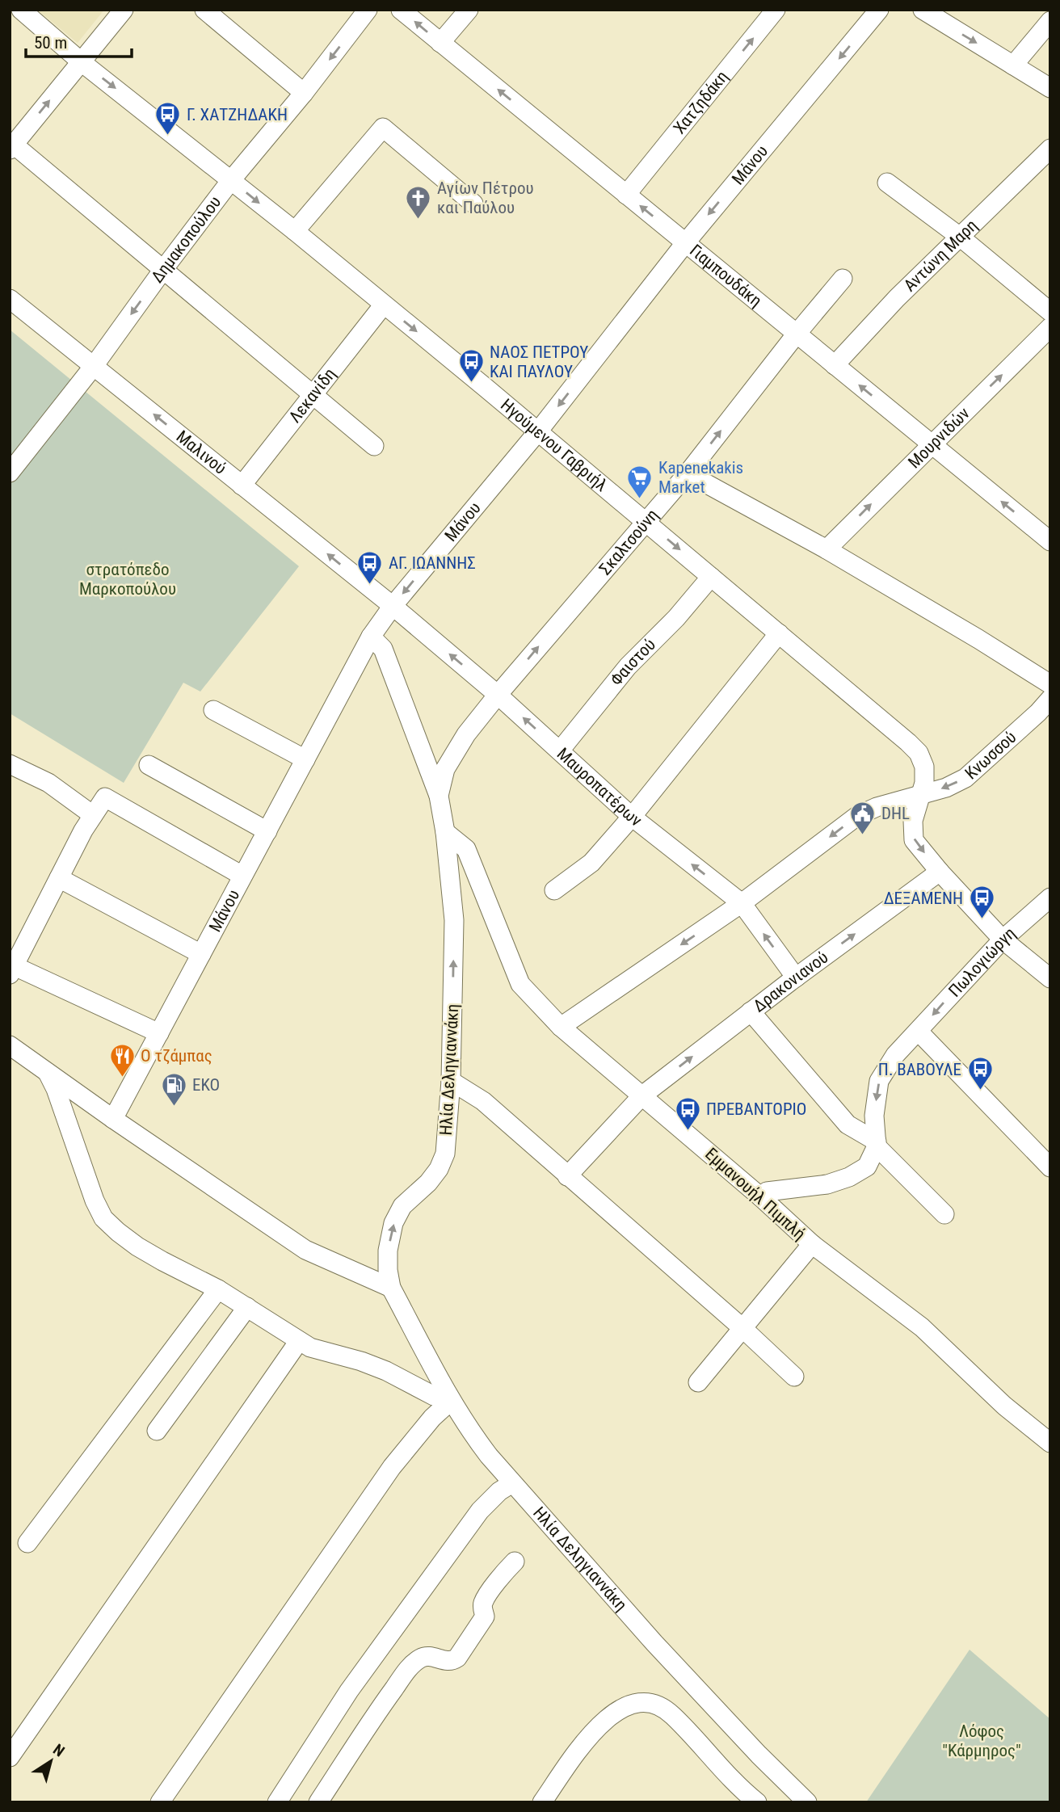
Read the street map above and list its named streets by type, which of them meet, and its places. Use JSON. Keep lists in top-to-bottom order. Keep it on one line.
{"streets":{"street":["Χατζηδάκη","Μάνου","Δημακοπούλου","Αντώνη Μαρη","Γιαμπουδάκη","Λεκανίδη","Μουρνιδών","Ηγούμενου Γαβριήλ","Μαλινού","Σκαλτσούνη","Φαιστού","Κνωσσού","Μαυροπατέρων","Πωλογιώργη","Δρακονιανού","Ηλία ∆εληγιαννάκη","Εµµανουήλ Πιµπλή","Ηλία Δεληγιαννάκη"]},"crossings":[["Χατζηδάκη","Γιαμπουδάκη"],["Μάνου","Γιαμπουδάκη"],["Μάνου","Ηγούμενου Γαβριήλ"],["Μάνου","Μαλινού"],["Μάνου","Μαυροπατέρων"],["Δημακοπούλου","Ηγούμενου Γαβριήλ"],["Δημακοπούλου","Μαλινού"],["Αντώνη Μαρη","Γιαμπουδάκη"],["Γιαμπουδάκη","Μουρνιδών"],["Γιαμπουδάκη","Σκαλτσούνη"],["Λεκανίδη","Ηγούμενου Γαβριήλ"],["Λεκανίδη","Μαλινού"],["Ηγούμενου Γαβριήλ","Σκαλτσούνη"],["Ηγούμενου Γαβριήλ","Φαιστού"],["Ηγούμενου Γαβριήλ","Κνωσσού"],["Ηγούμενου Γαβριήλ","Πωλογιώργη"],["Ηγούμενου Γαβριήλ","Δρακονιανού"],["Μαλινού","Μαυροπατέρων"],["Σκαλτσούνη","Μαυροπατέρων"],["Σκαλτσούνη","Ηλία ∆εληγιαννάκη"],["Φαιστού","Μαυροπατέρων"],["Κνωσσού","Μαυροπατέρων"],["Κνωσσού","Εµµανουήλ Πιµπλή"],["Μαυροπατέρων","Δρακονιανού"],["Δρακονιανού","Εµµανουήλ Πιµπλή"],["Ηλία ∆εληγιαννάκη","Εµµανουήλ Πιµπλή"],["Ηλία ∆εληγιαννάκη","Ηλία Δεληγιαννάκη"]],"one_way":["Χατζηδάκη","Μάνου","Δημακοπούλου","Μουρνιδών","Σκαλτσούνη","Πωλογιώργη","Δρακονιανού","Ηλία ∆εληγιαννάκη"],"parks":["στρατόπεδο Μαρκοπούλου","Λόφος \"Κάρμηρος\""],"places":{"bus stop":["Γ. ΧΑΤΖΗΔΑΚΗ","ΝΑΟΣ ΠΕΤΡΟΥ ΚΑΙ ΠΑΥΛΟΥ","ΑΓ. ΙΩΑΝΝΗΣ","ΔΕΞΑΜΕΝΗ","Π. ΒΑΒΟΥΛΕ","ΠΡΕΒΑΝΤΟΡΙΟ"],"church":["Αγίων Πέτρου και Παύλου"],"supermarket":["Kapenekakis Market"],"public building":["DHL"],"restaurant":["Ο τζάμπας"],"fuel station":["EKO"]},"scale_bar":"50 m","north":"top right"}
